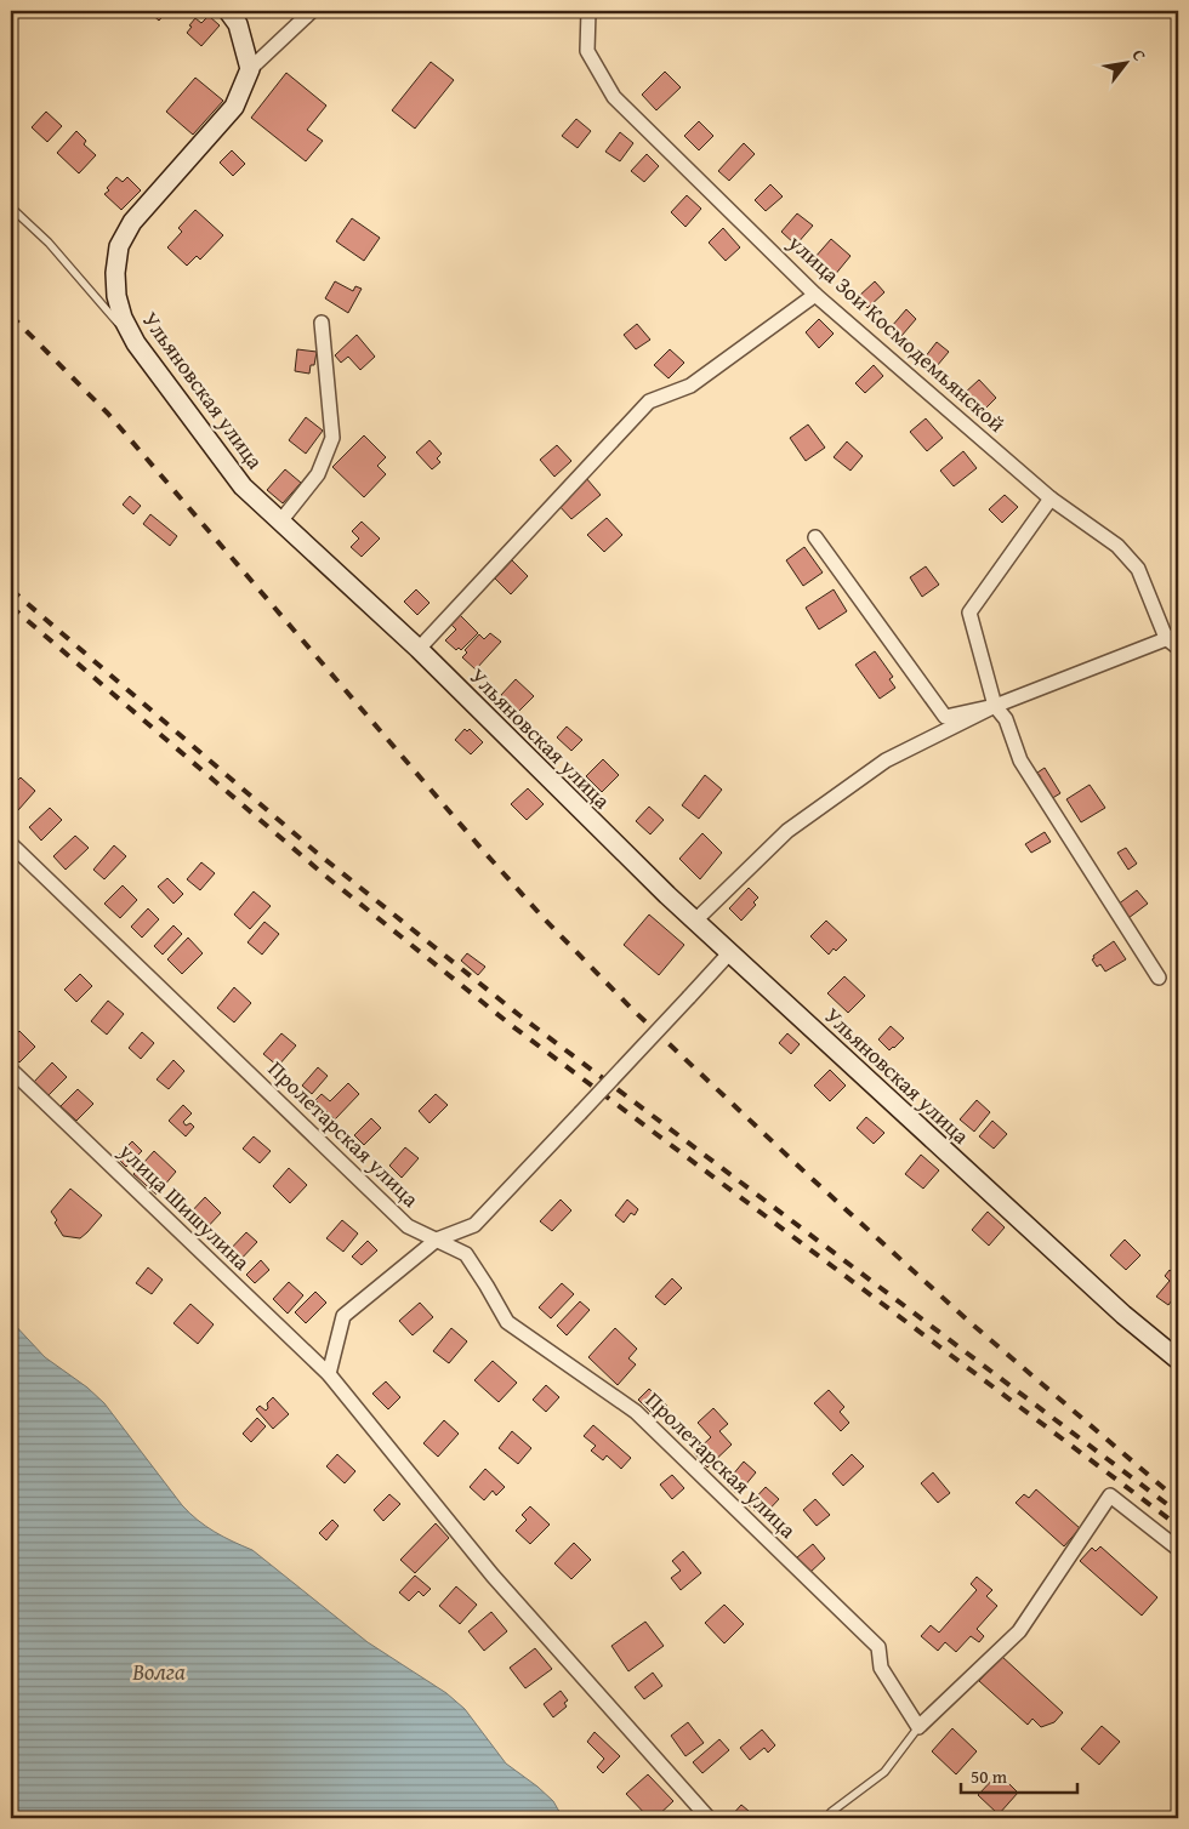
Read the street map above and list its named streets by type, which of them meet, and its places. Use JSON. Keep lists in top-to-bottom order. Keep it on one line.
{"streets":{"main road":["Ульяновская улица"],"street":["улица Зои Космодемьянской","Пролетарская улица","улица Шишулина"]},"water":["Волга"],"scale_bar":"50 m","north":"top right"}
